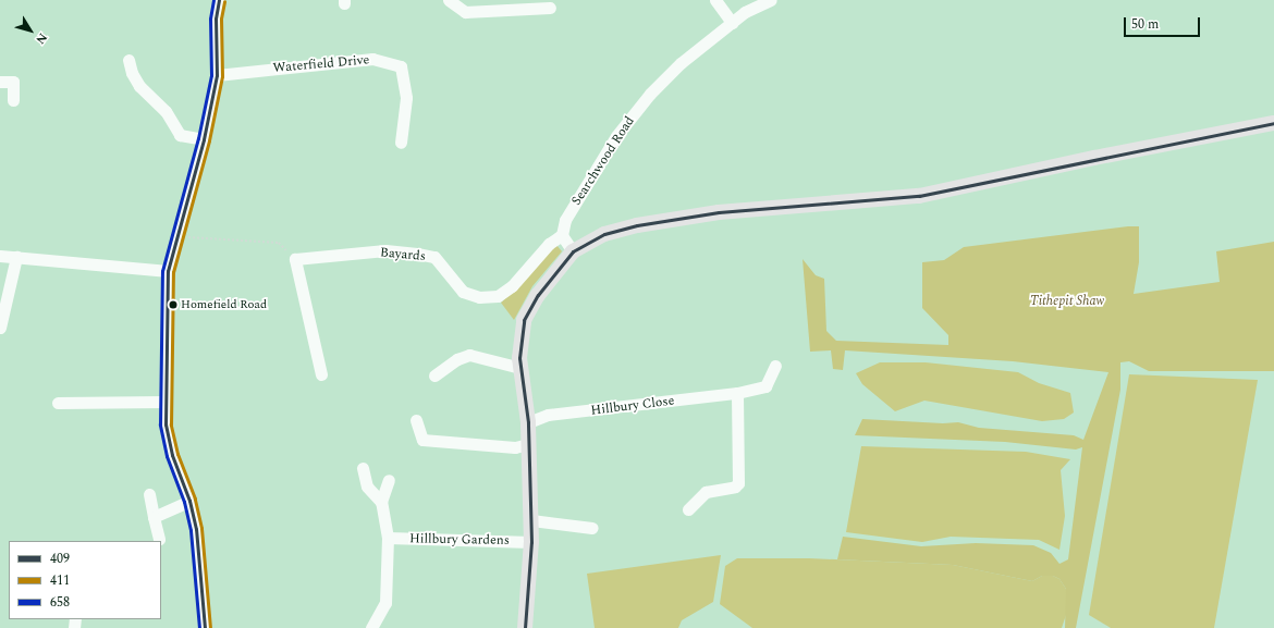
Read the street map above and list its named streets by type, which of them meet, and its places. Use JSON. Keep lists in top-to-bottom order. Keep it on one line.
{"streets":{"street":["Waterfield Drive","Searchwood Road","Bayards","Hillbury Close","Hillbury Gardens"]},"crossings":[["Searchwood Road","Bayards"]],"parks":["Tithepit Shaw"],"places":["Homefield Road"],"lines":["transit line 409","transit line 658","transit line 411"],"legend":["409","411","658"],"scale_bar":"50 m","north":"bottom right"}
